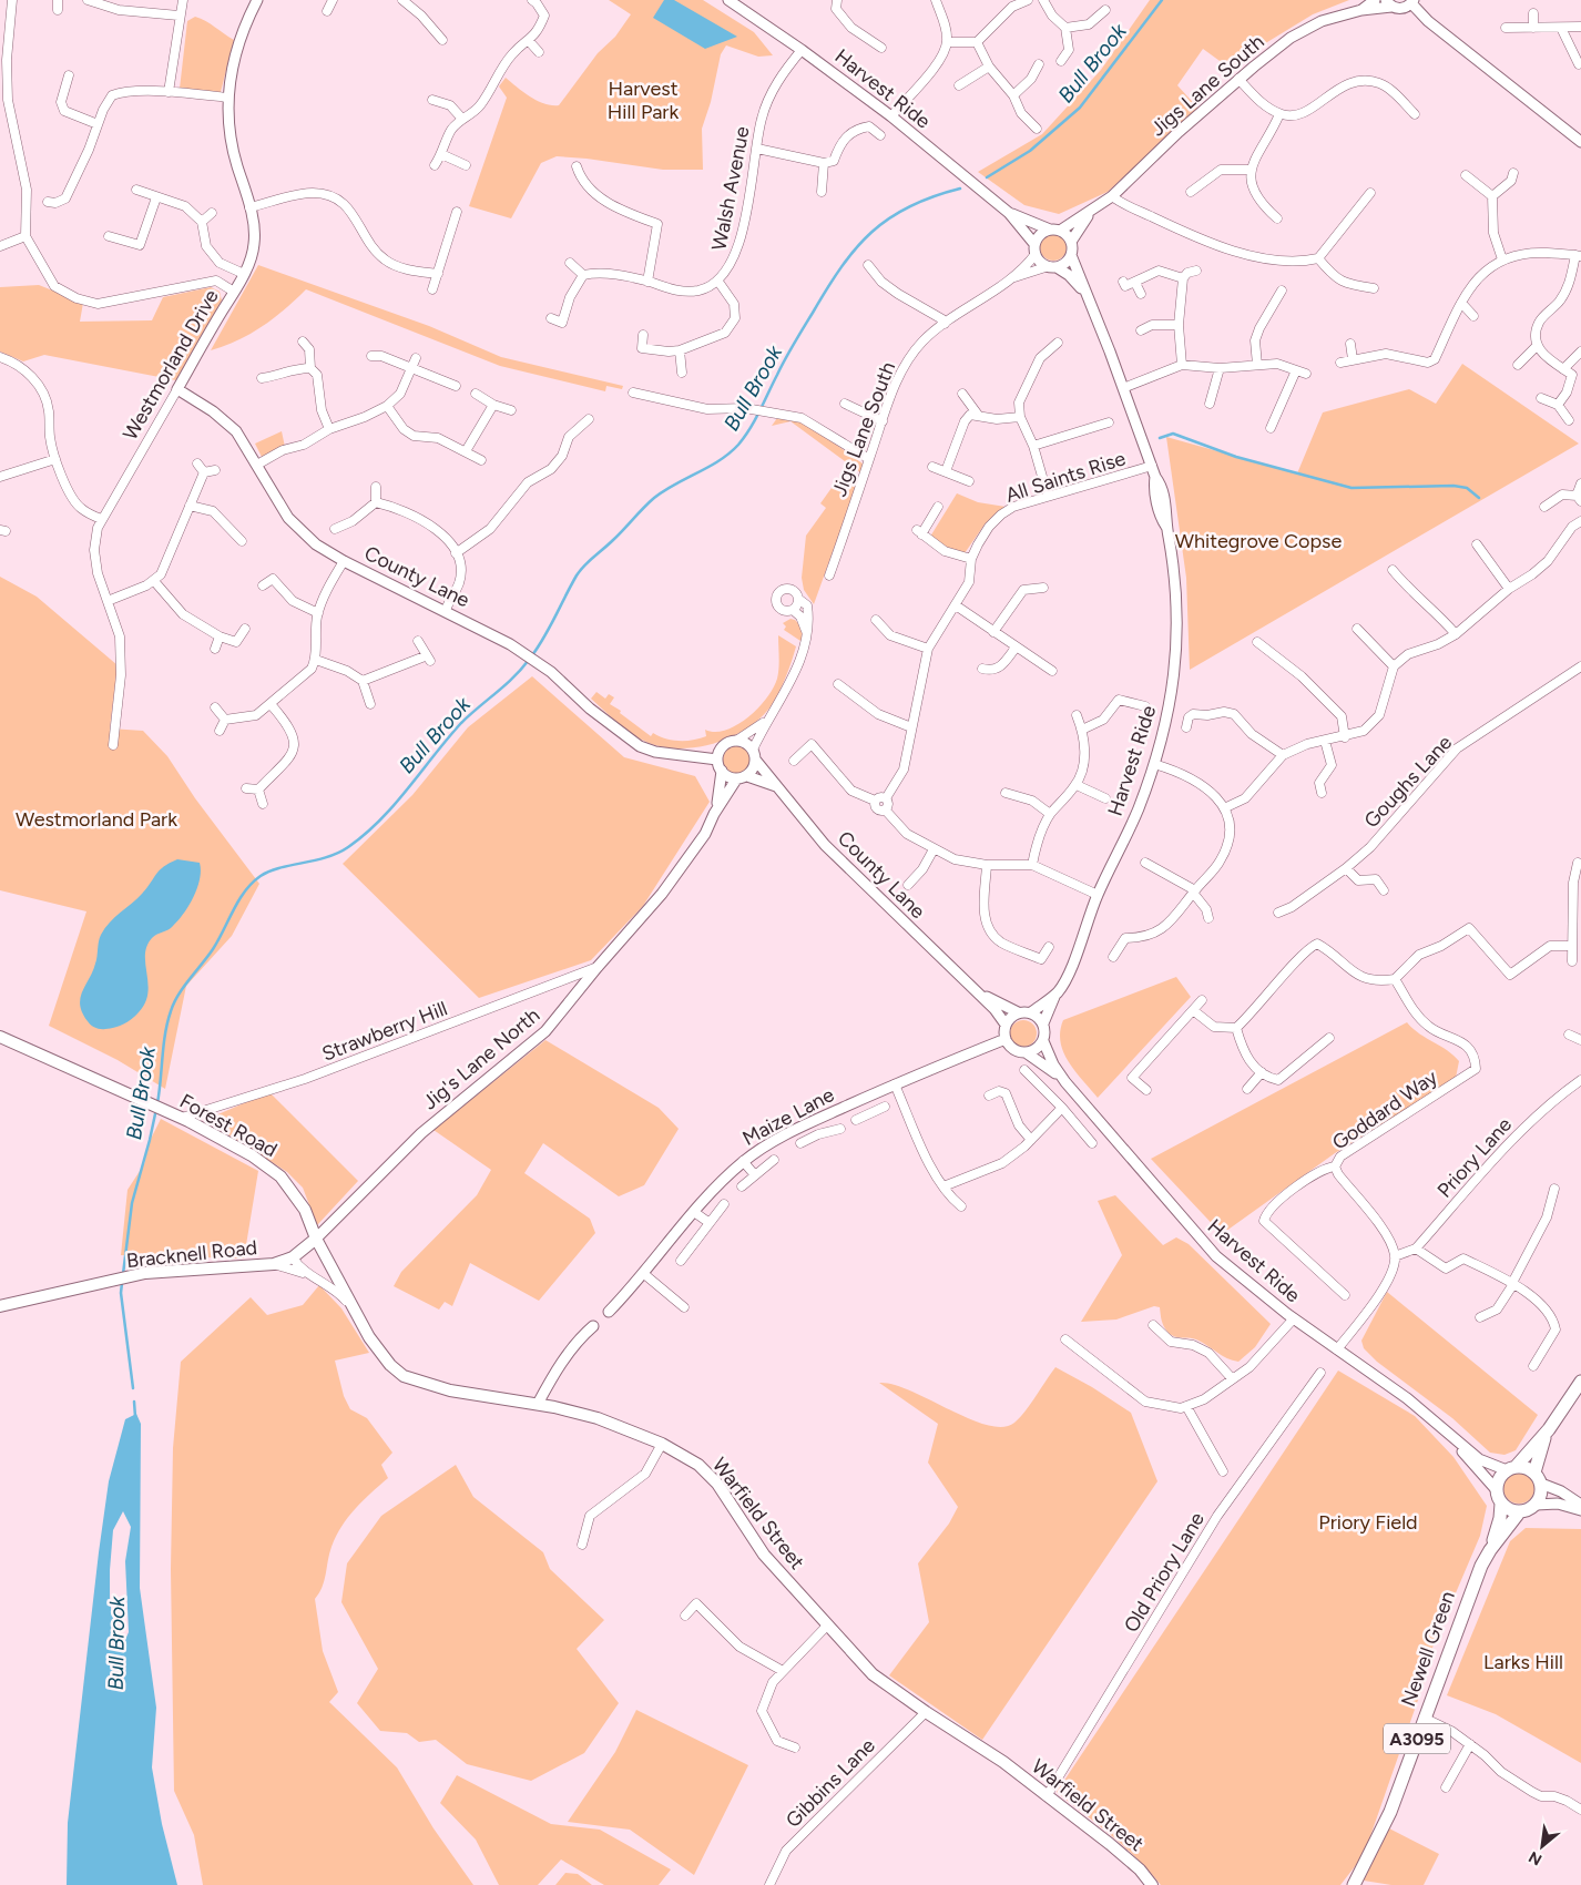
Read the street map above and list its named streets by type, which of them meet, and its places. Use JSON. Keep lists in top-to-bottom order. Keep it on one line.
{"streets":{"main road":["Forest Road","Bracknell Road","Warfield Street","Newell Green","A3095"],"street":["Jigs Lane South","Harvest Ride","Walsh Avenue","Westmorland Drive","All Saints Rise","County Lane","Goughs Lane","Strawberry Hill","Jig's Lane North","Goddard Way","Maize Lane","Priory Lane","Old Priory Lane","Gibbins Lane"]},"crossings":[["Jigs Lane South","Harvest Ride"],["Harvest Ride","Walsh Avenue"],["Harvest Ride","All Saints Rise"],["Harvest Ride","County Lane"],["Harvest Ride","Maize Lane"],["Harvest Ride","Newell Green"],["Westmorland Drive","County Lane"],["County Lane","Jig's Lane North"],["County Lane","Maize Lane"],["Strawberry Hill","Jig's Lane North"],["Strawberry Hill","Forest Road"],["Jig's Lane North","Forest Road"],["Jig's Lane North","Bracknell Road"],["Jig's Lane North","Warfield Street"],["Goddard Way","Priory Lane"],["Forest Road","Bracknell Road"],["Forest Road","Warfield Street"],["Bracknell Road","Warfield Street"],["Warfield Street","Old Priory Lane"],["Warfield Street","Gibbins Lane"]],"water":["Bull Brook"],"parks":["Harvest Hill Park","Whitegrove Copse","Westmorland Park","Priory Field","Larks Hill"],"north":"bottom left"}
